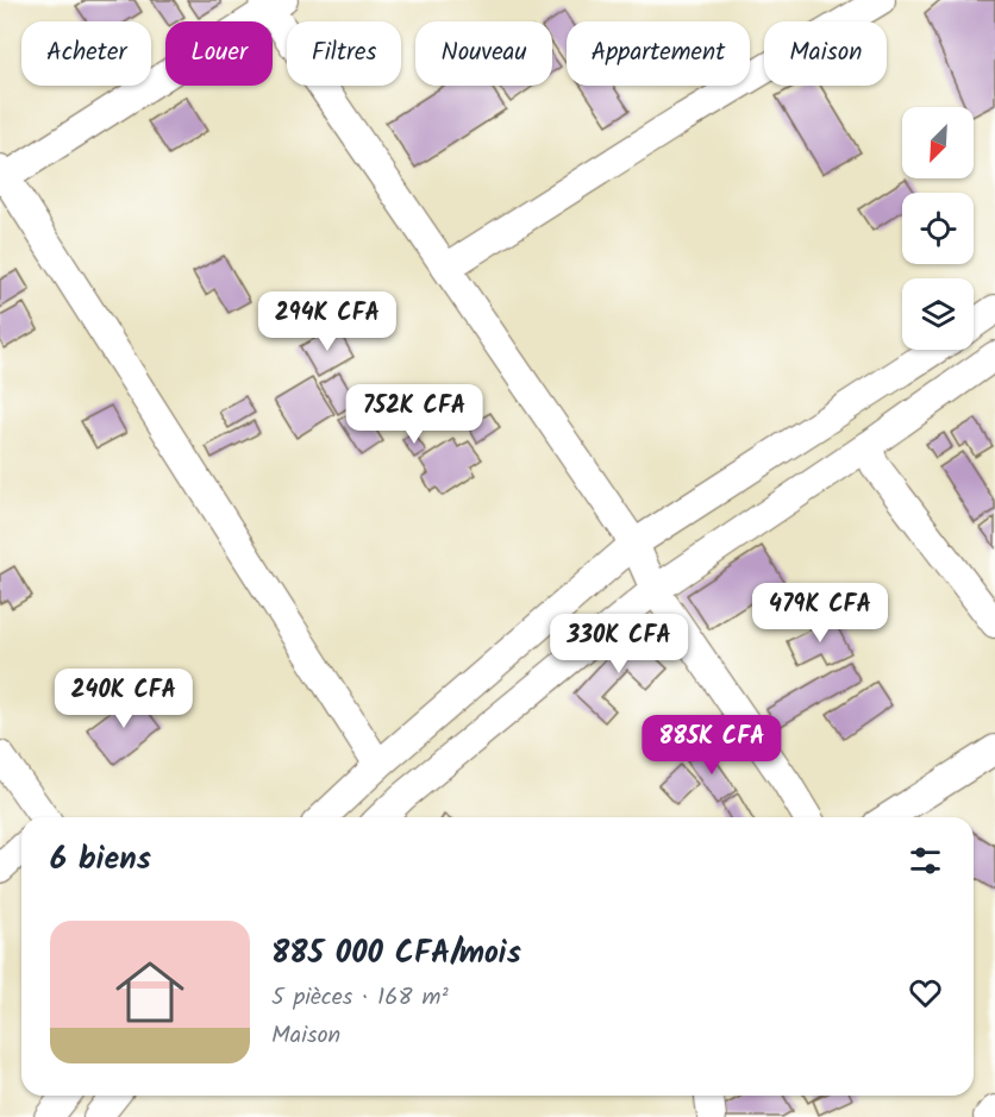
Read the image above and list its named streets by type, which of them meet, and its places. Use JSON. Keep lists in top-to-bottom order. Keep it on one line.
{"north":"bottom left","page":{"chip":["Acheter","Louer","Filtres","Nouveau","Appartement","Maison"],"price":["294K CFA","752K CFA","479K CFA","330K CFA","240K CFA","885K CFA"],"heading":"6 biens","list":[{"name":"885 000 CFA/mois","note":"5 pièces · 168 m² · Maison"}]}}
